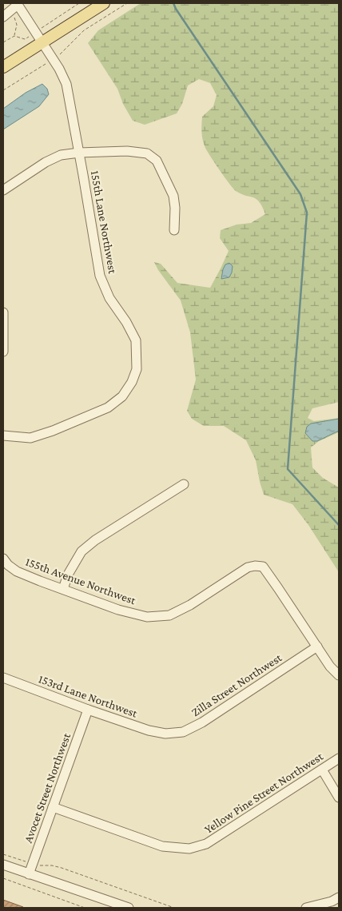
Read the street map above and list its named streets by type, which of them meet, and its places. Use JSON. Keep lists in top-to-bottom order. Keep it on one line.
{"streets":{"street":["155th Lane Northwest","155th Avenue Northwest","Zilla Street Northwest","153rd Lane Northwest","Avocet Street Northwest","Yellow Pine Street Northwest"]},"crossings":[["155th Avenue Northwest","Zilla Street Northwest"],["Zilla Street Northwest","153rd Lane Northwest"],["153rd Lane Northwest","Avocet Street Northwest"],["Avocet Street Northwest","Yellow Pine Street Northwest"]]}
